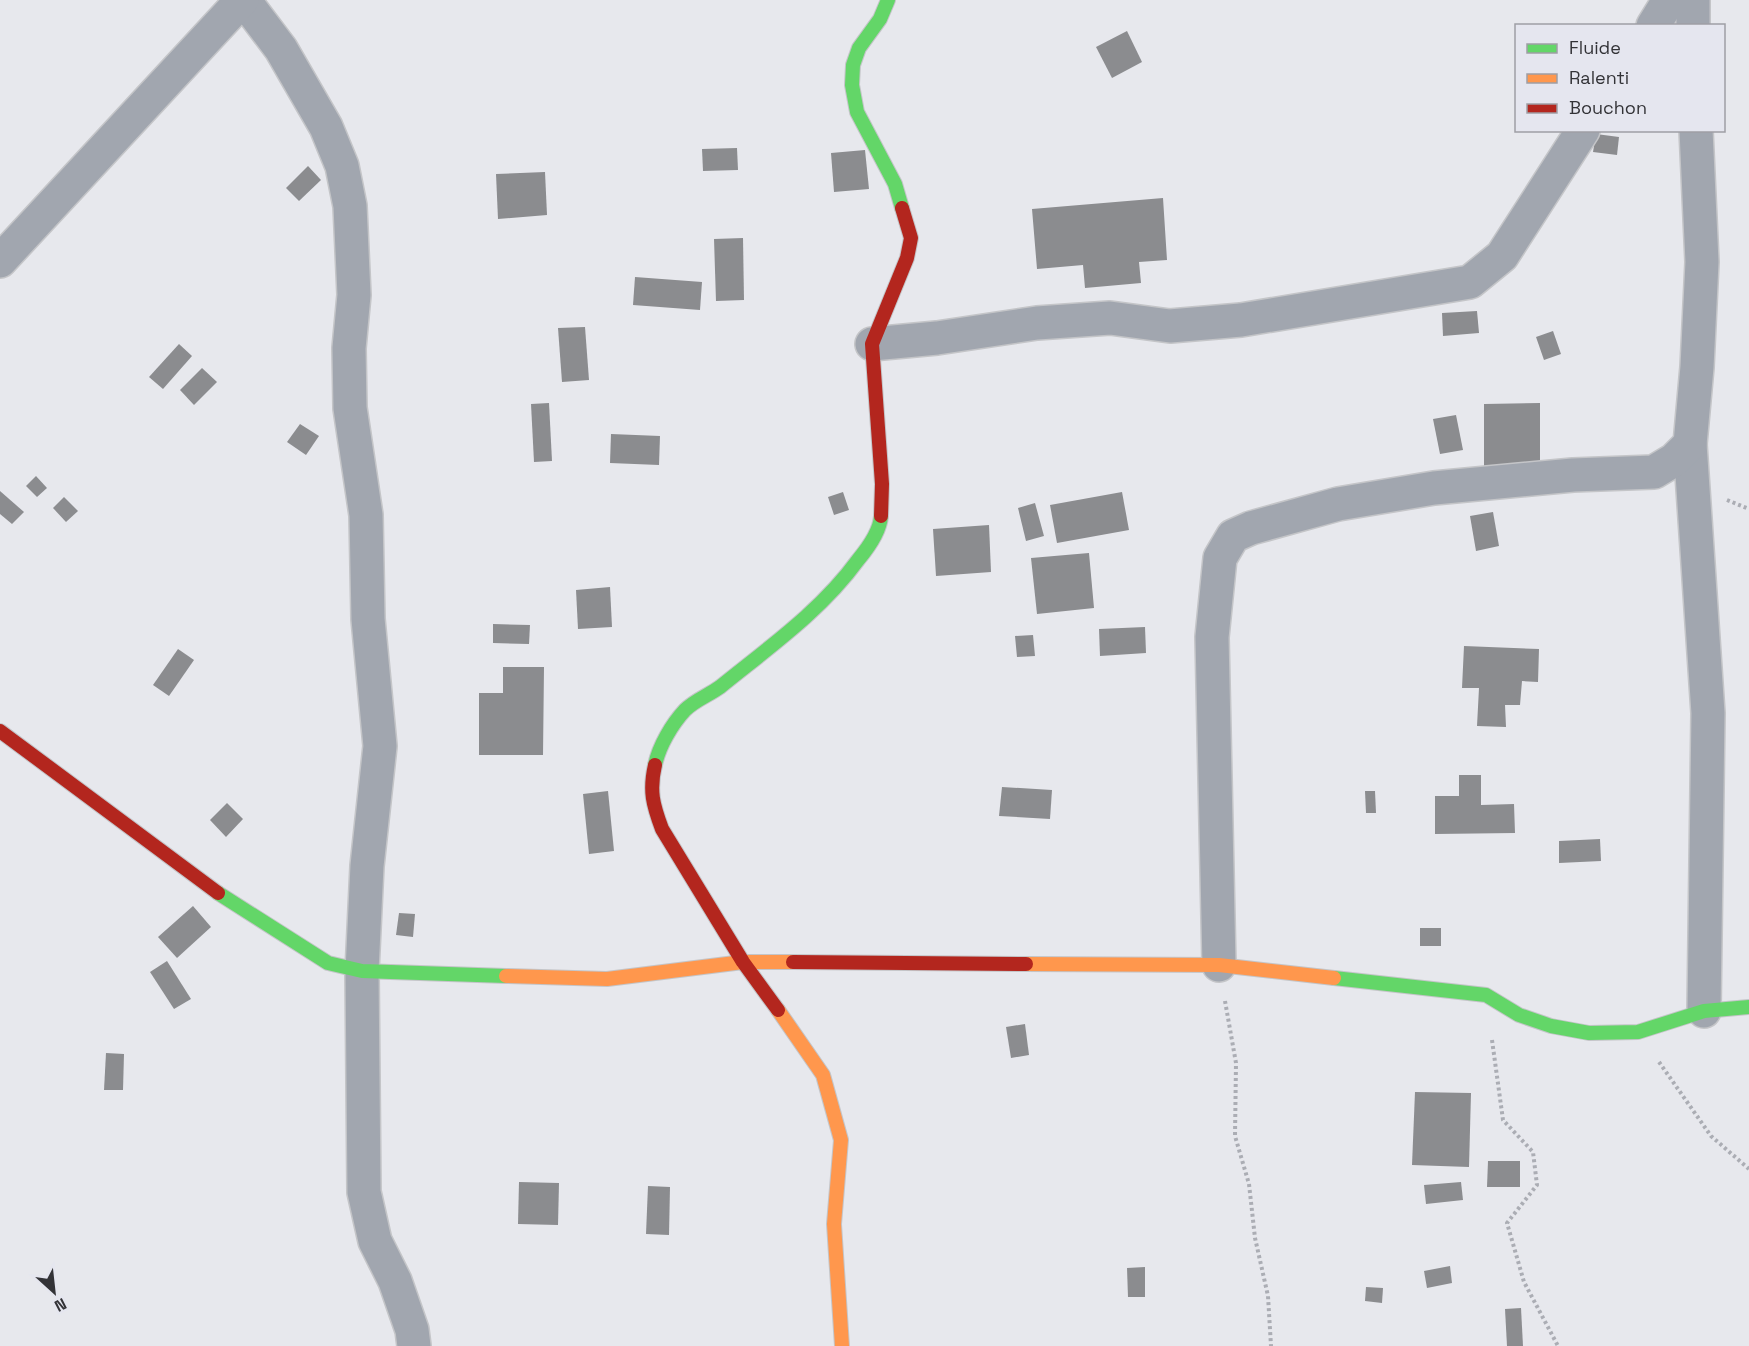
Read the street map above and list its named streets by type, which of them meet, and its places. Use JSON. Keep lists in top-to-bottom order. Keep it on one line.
{"legend":["Fluide","Ralenti","Bouchon"],"north":"bottom right"}
